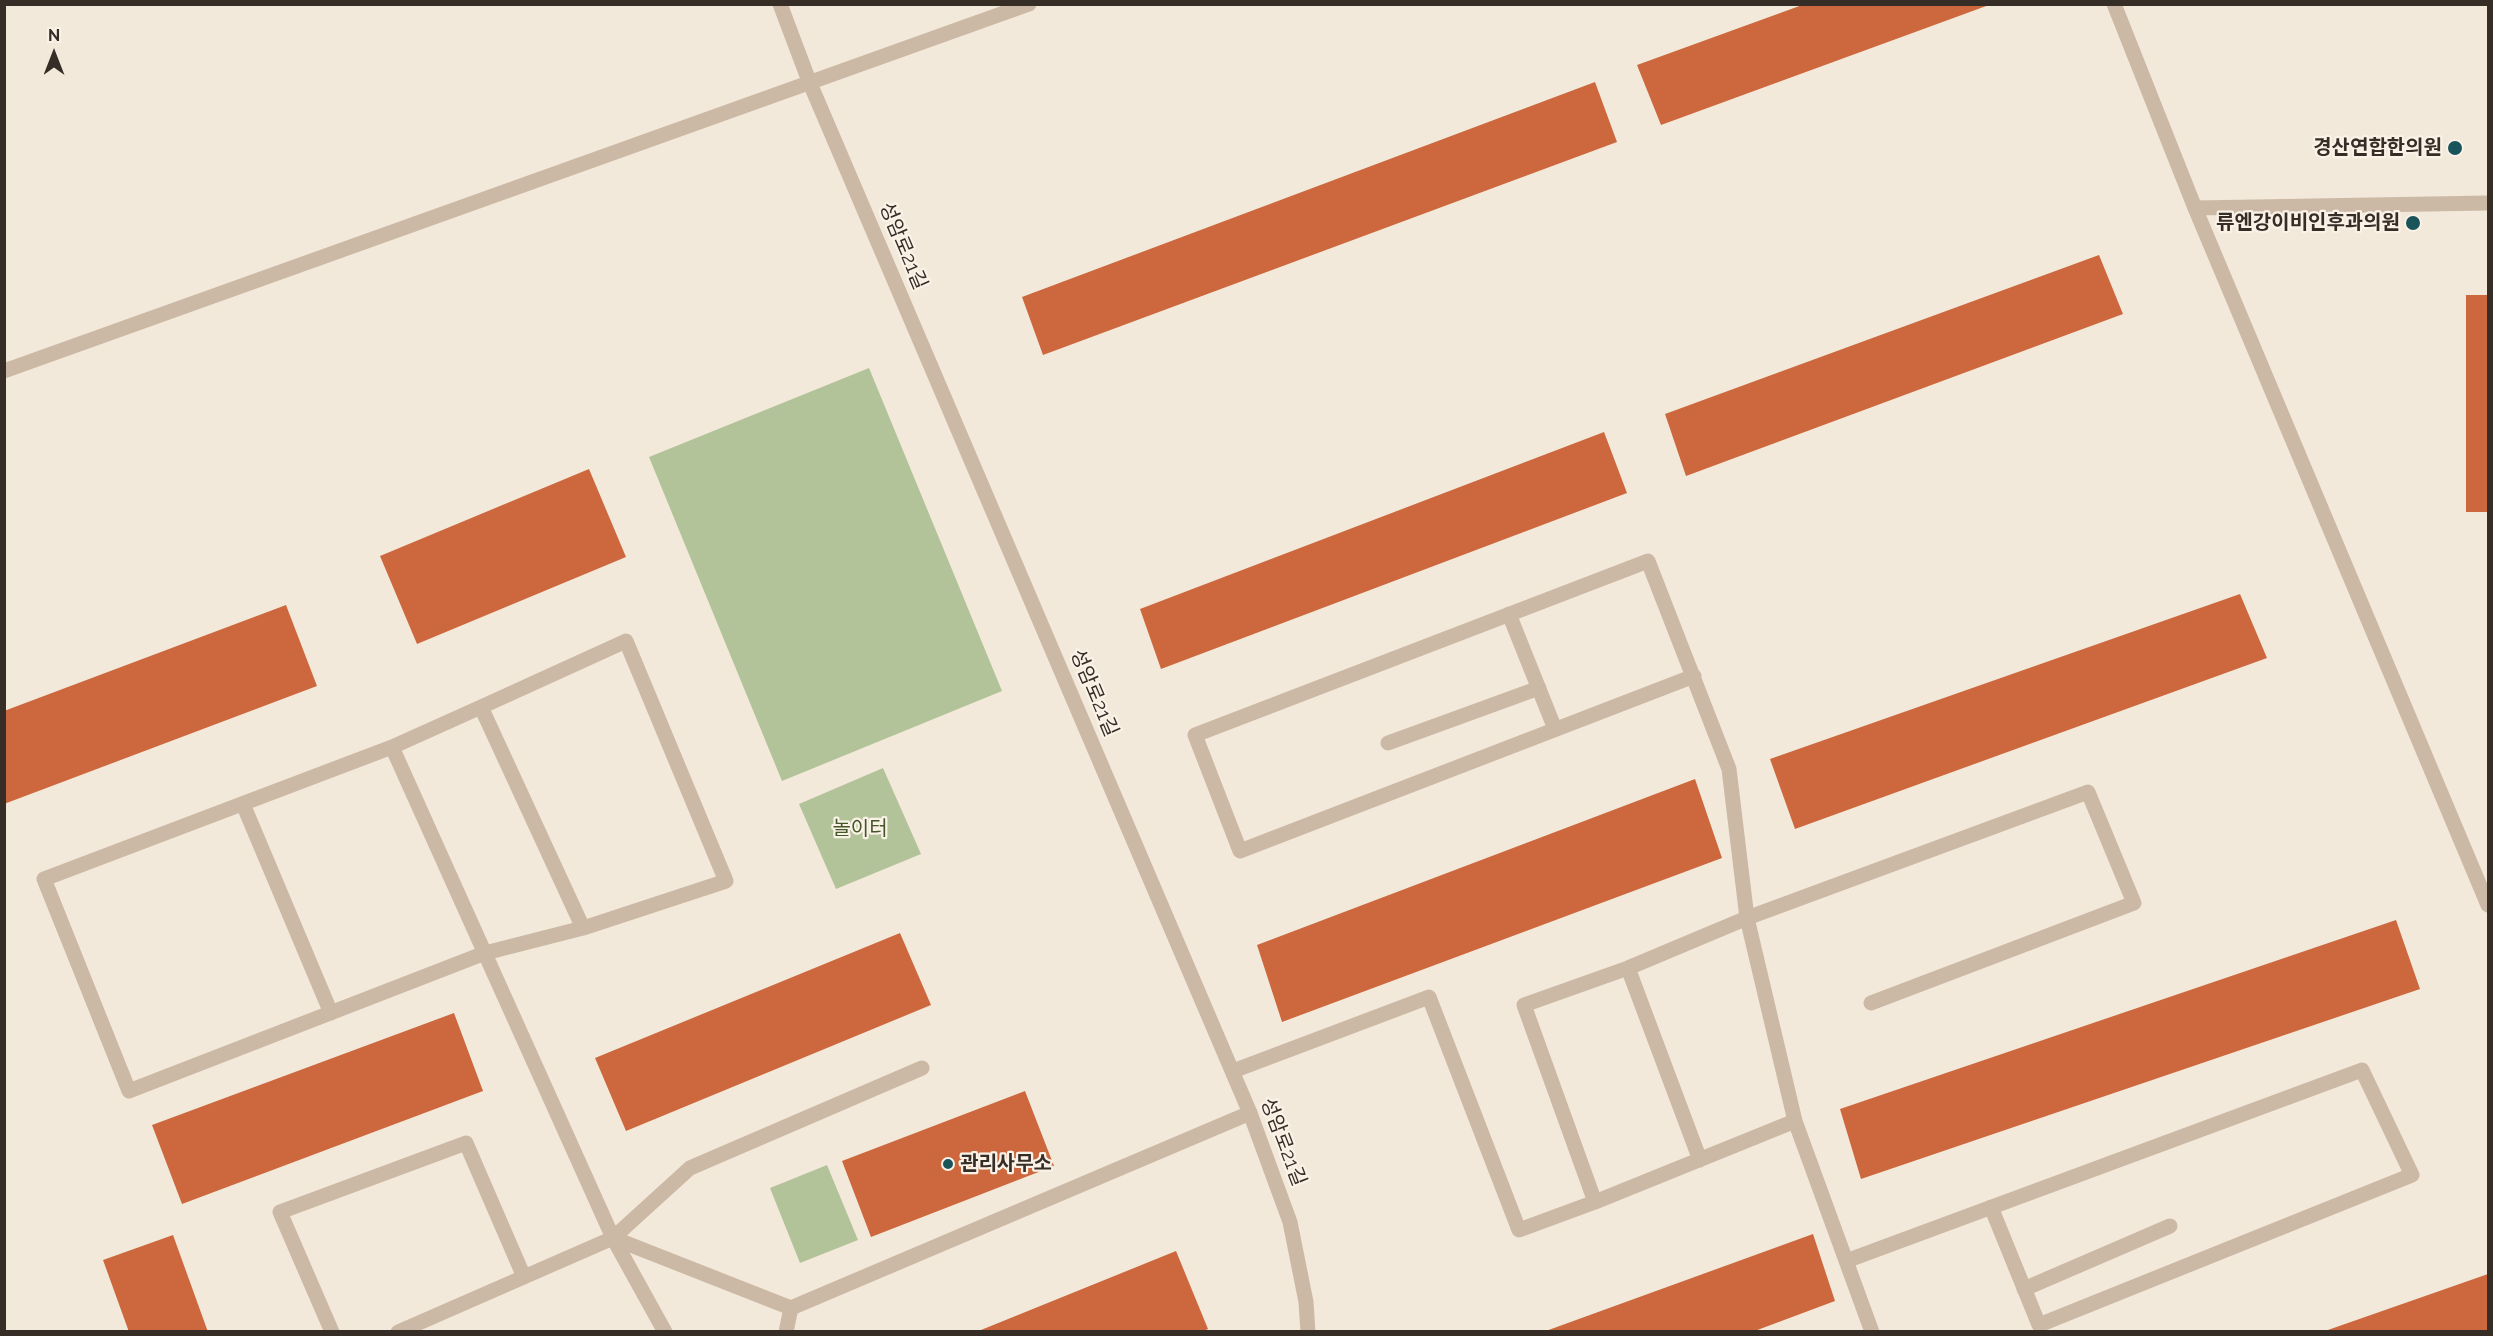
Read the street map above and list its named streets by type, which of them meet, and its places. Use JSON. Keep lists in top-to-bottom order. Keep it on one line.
{"streets":{"street":["성암로21길"]},"parks":["놀이터"],"places":["경산연합한의원","류엔강이비인후과의원","관리사무소"],"north":"top"}
